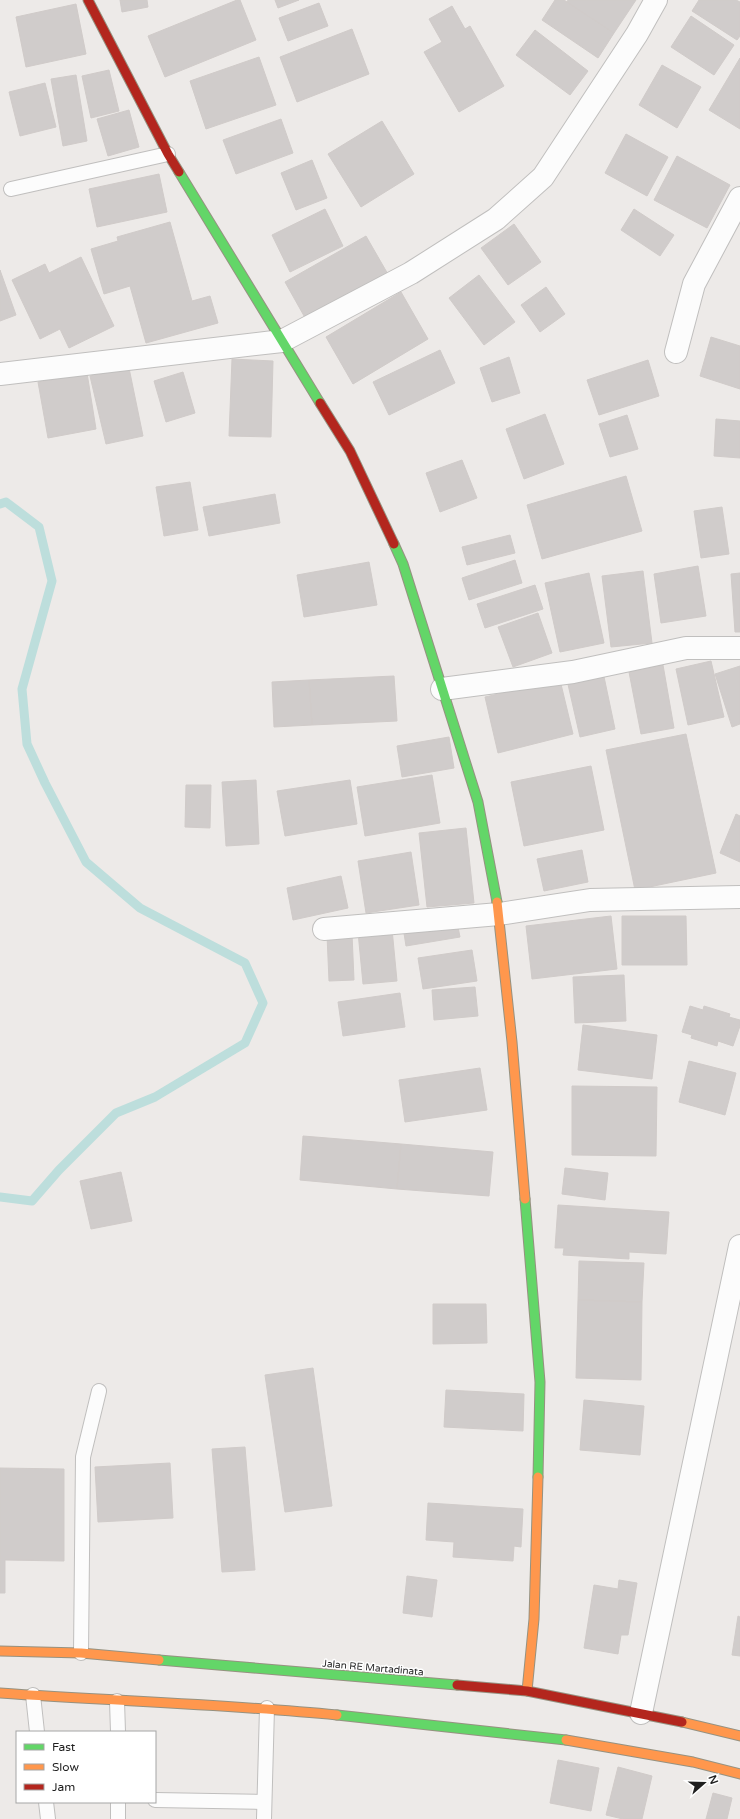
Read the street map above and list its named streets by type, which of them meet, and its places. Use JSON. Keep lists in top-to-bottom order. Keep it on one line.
{"streets":{"main road":["Jalan RE Martadinata"]},"legend":["Fast","Slow","Jam"],"north":"right"}
